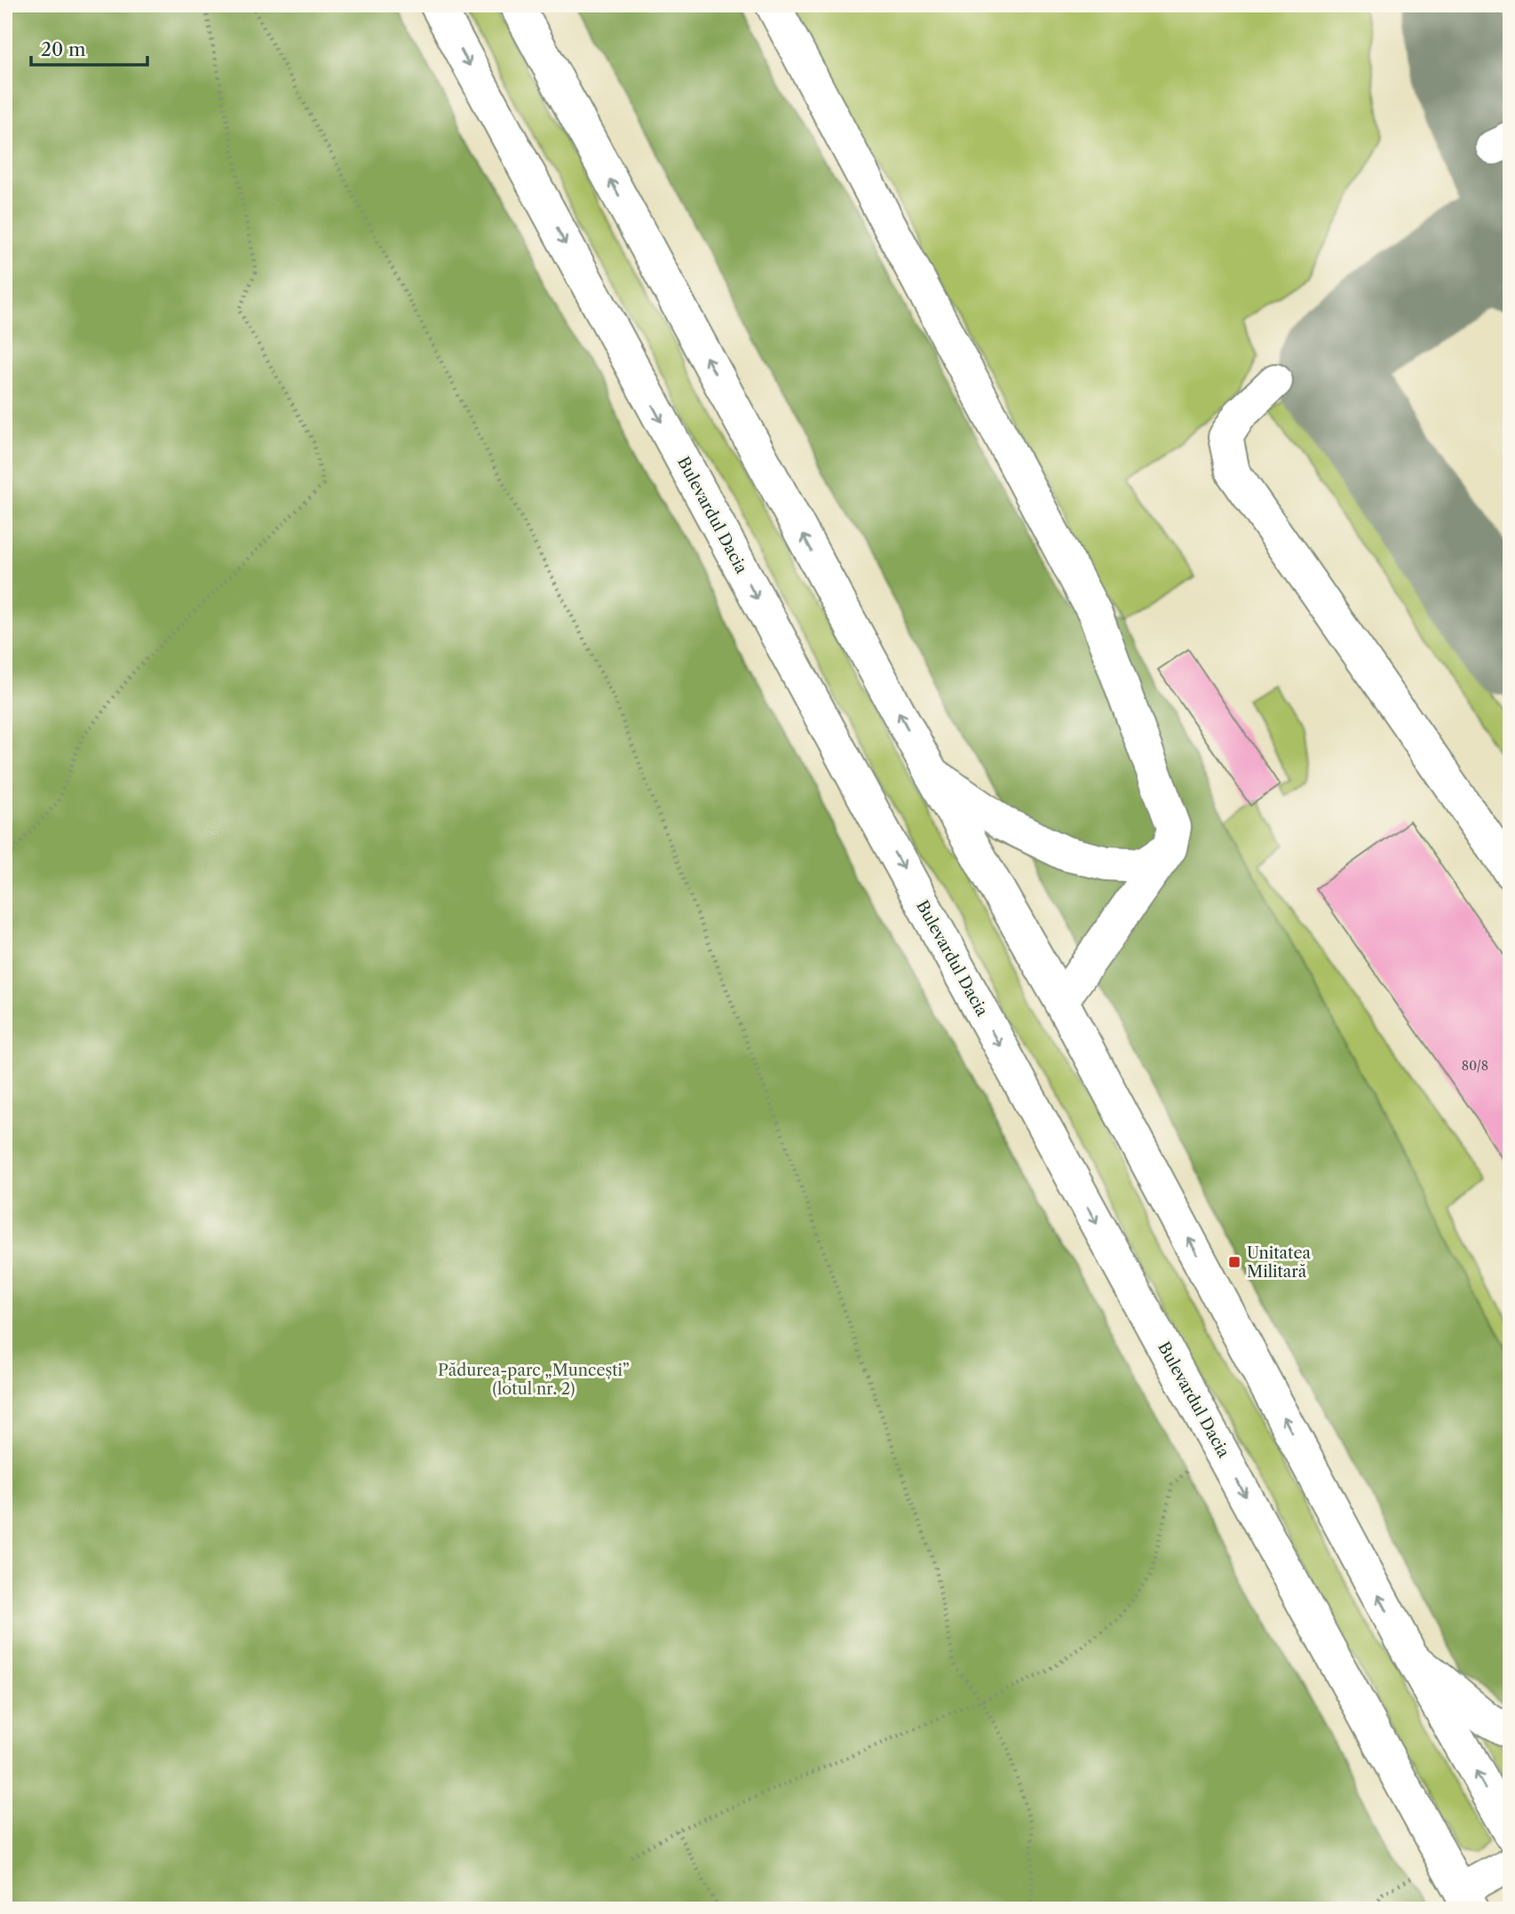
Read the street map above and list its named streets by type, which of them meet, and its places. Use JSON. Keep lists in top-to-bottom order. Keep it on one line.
{"streets":{"main road":["Bulevardul Dacia"]},"parks":["Pădurea-parc „Muncești” (lotul nr. 2)"],"places":{"transit":["Unitatea Militară"]},"house_numbers":["80/8"],"scale_bar":"20 m"}
